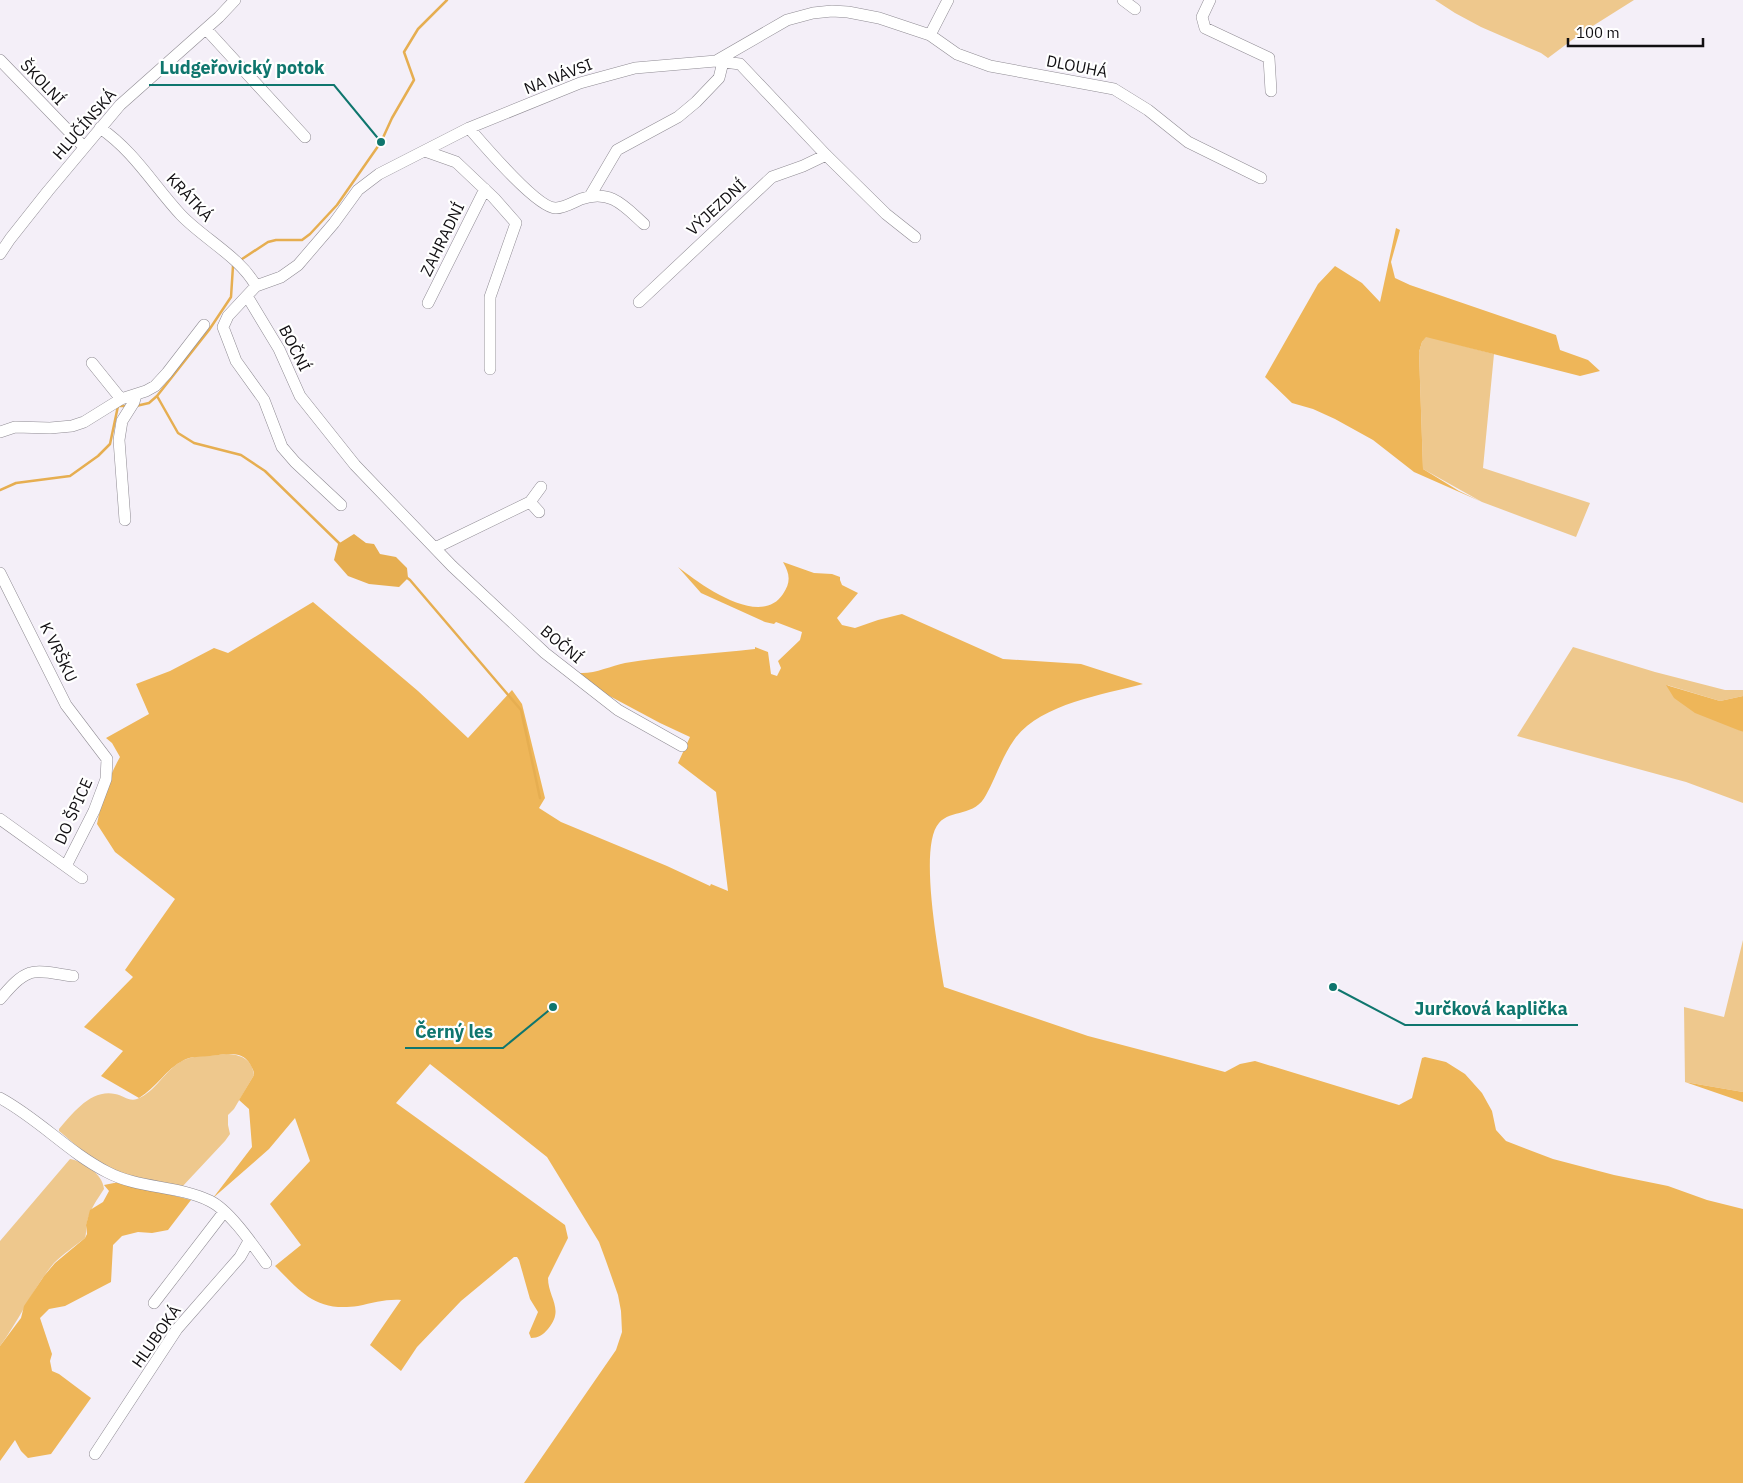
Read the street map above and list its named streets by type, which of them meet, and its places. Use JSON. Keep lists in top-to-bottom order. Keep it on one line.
{"streets":{"street":["DLOUHÁ","NA NÁVSI","ŠKOLNÍ","HLUČÍNSKÁ","KRÁTKÁ","VÝJEZDNÍ","ZAHRADNÍ","BOČNÍ","K VRŠKU","DO ŠPICE","HLUBOKÁ"]},"crossings":[["DLOUHÁ","NA NÁVSI"],["NA NÁVSI","KRÁTKÁ"],["NA NÁVSI","BOČNÍ"],["ŠKOLNÍ","HLUČÍNSKÁ"],["HLUČÍNSKÁ","KRÁTKÁ"],["K VRŠKU","DO ŠPICE"]],"places":["Ludgeřovický potok","Jurčková kaplička","Černý les"],"scale_bar":"100 m"}
